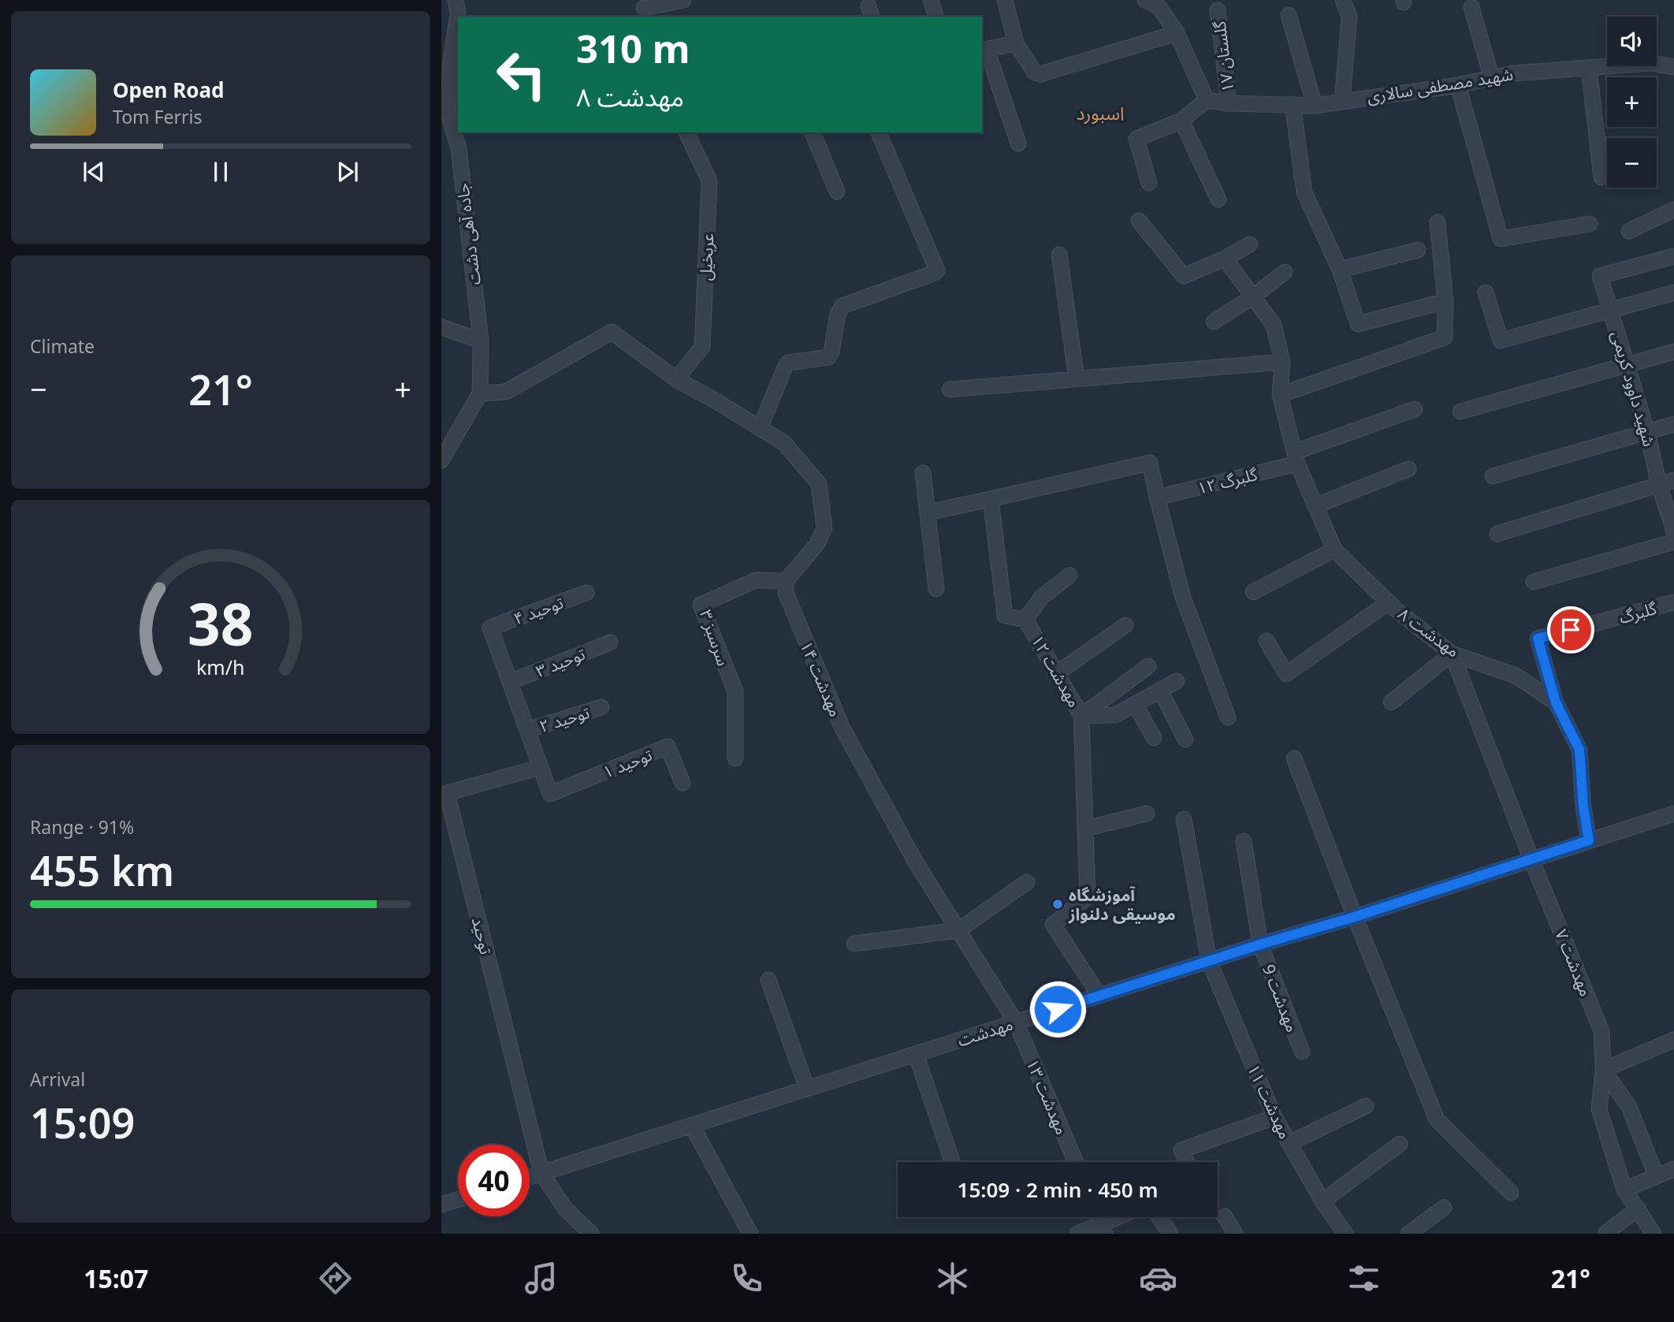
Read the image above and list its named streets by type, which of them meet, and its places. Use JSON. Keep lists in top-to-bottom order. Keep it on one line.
{"streets":{"street":["گلستان ۱۷","شهید مصطفی سالاری","جاده آهی دشت","عربخیل","شهید داوود کریمی","گلبرگ ١٢","توحید ۴","گلبرگ","مهدشت ۸","سرسبز ۳","توحید ۳","مهدشت ۱۲","مهدشت ۱۴","توحید ۲","توحید ۱","توحید","مهدشت ۷","مهدشت 9","مهدشت","مهدشت ۱۳","مهدشت ۱۱"]},"crossings":[["گلستان ۱۷","شهید مصطفی سالاری"],["گلبرگ ١٢","مهدشت ۸"],["توحید ۴","توحید ۳"],["گلبرگ","مهدشت ۸"],["مهدشت ۸","مهدشت ۷"],["مهدشت ۸","مهدشت"],["سرسبز ۳","مهدشت ۱۴"],["مهدشت ۱۲","مهدشت"],["مهدشت ۱۴","مهدشت"],["مهدشت ۱۴","مهدشت ۱۳"],["توحید ۱","توحید"],["توحید","مهدشت"],["مهدشت ۷","مهدشت"],["مهدشت 9","مهدشت"],["مهدشت","مهدشت ۱۳"],["مهدشت","مهدشت ۱۱"]],"districts":["اسبورد"],"places":["آموزشگاه موسیقی دلنواز"],"page":{"map_buttons":["+","−"],"turn":["310 m","مهدشت ۸"],"song":["Open Road","Tom Ferris"],"tile":["Climate",["Range · 91%","455 km"],["Arrival","15:09"]],"heat":["−","21°","+"],"limit":"40","trip":"15:09 · 2 min · 450 m","tabs":["15:07","21°"],"gauge":["38","km/h"]}}
